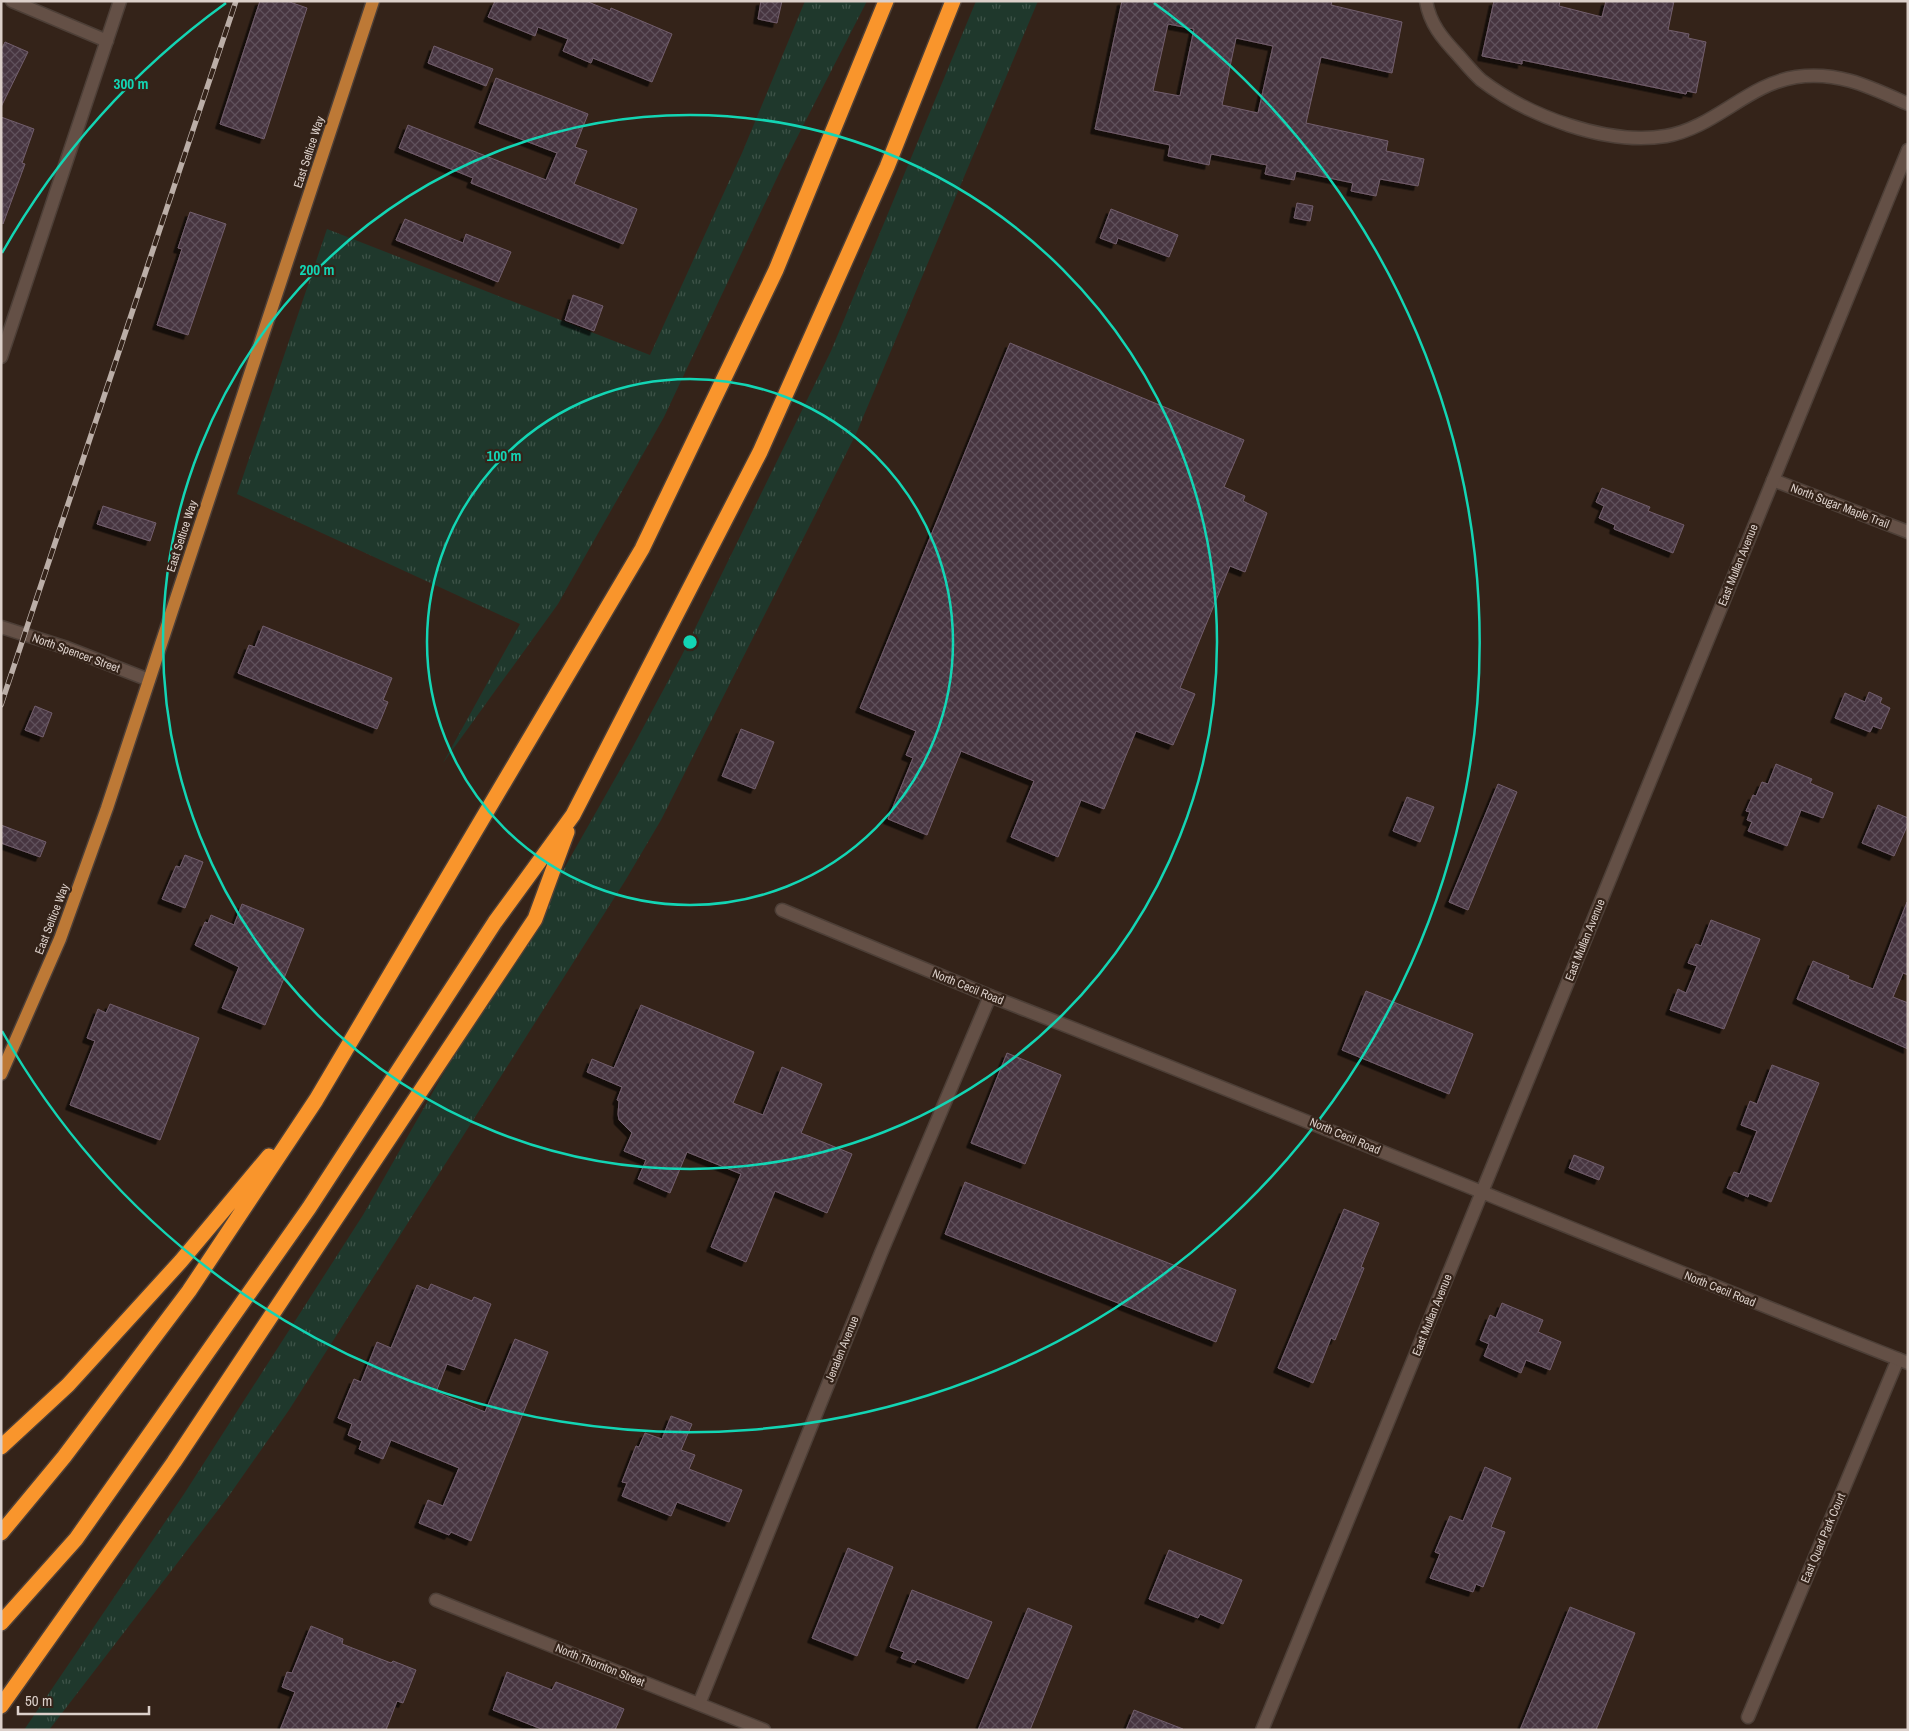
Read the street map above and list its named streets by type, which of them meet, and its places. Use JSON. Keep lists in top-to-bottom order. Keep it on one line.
{"streets":{"main road":["East Seltice Way"],"street":["North Sugar Maple Trail","East Mullan Avenue","North Spencer Street","North Cecil Road","Jenalen Avenue","East Quad Park Court","North Thornton Street"]},"crossings":[["East Seltice Way","North Spencer Street"],["North Sugar Maple Trail","East Mullan Avenue"],["East Mullan Avenue","North Cecil Road"],["North Cecil Road","Jenalen Avenue"],["North Cecil Road","East Quad Park Court"],["Jenalen Avenue","North Thornton Street"]],"scale_bar":"50 m","rings":["300 m","200 m","100 m"]}
